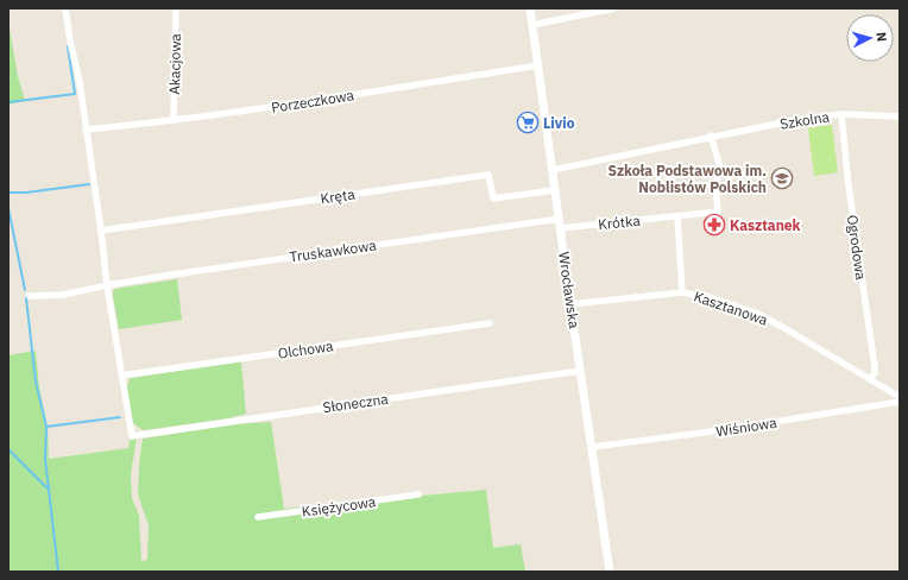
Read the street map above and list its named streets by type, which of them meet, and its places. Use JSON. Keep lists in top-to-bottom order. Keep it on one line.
{"streets":{"street":["Akacjowa","Porzeczkowa","Szkolna","Kręta","Krótka","Ogrodowa","Truskawkowa","Wrocławska","Kasztanowa","Olchowa","Słoneczna","Wiśniowa","Księżycowa"]},"crossings":[["Akacjowa","Porzeczkowa"],["Porzeczkowa","Wrocławska"],["Szkolna","Krótka"],["Szkolna","Ogrodowa"],["Szkolna","Wrocławska"],["Kręta","Wrocławska"],["Krótka","Wrocławska"],["Ogrodowa","Kasztanowa"],["Truskawkowa","Wrocławska"],["Wrocławska","Kasztanowa"],["Wrocławska","Słoneczna"],["Wrocławska","Wiśniowa"],["Olchowa","Słoneczna"]],"places":{"supermarket":["Livio"],"school or university":["Szkoła Podstawowa im. Noblistów Polskich"],"pharmacy":["Kasztanek"]},"north":"right"}
